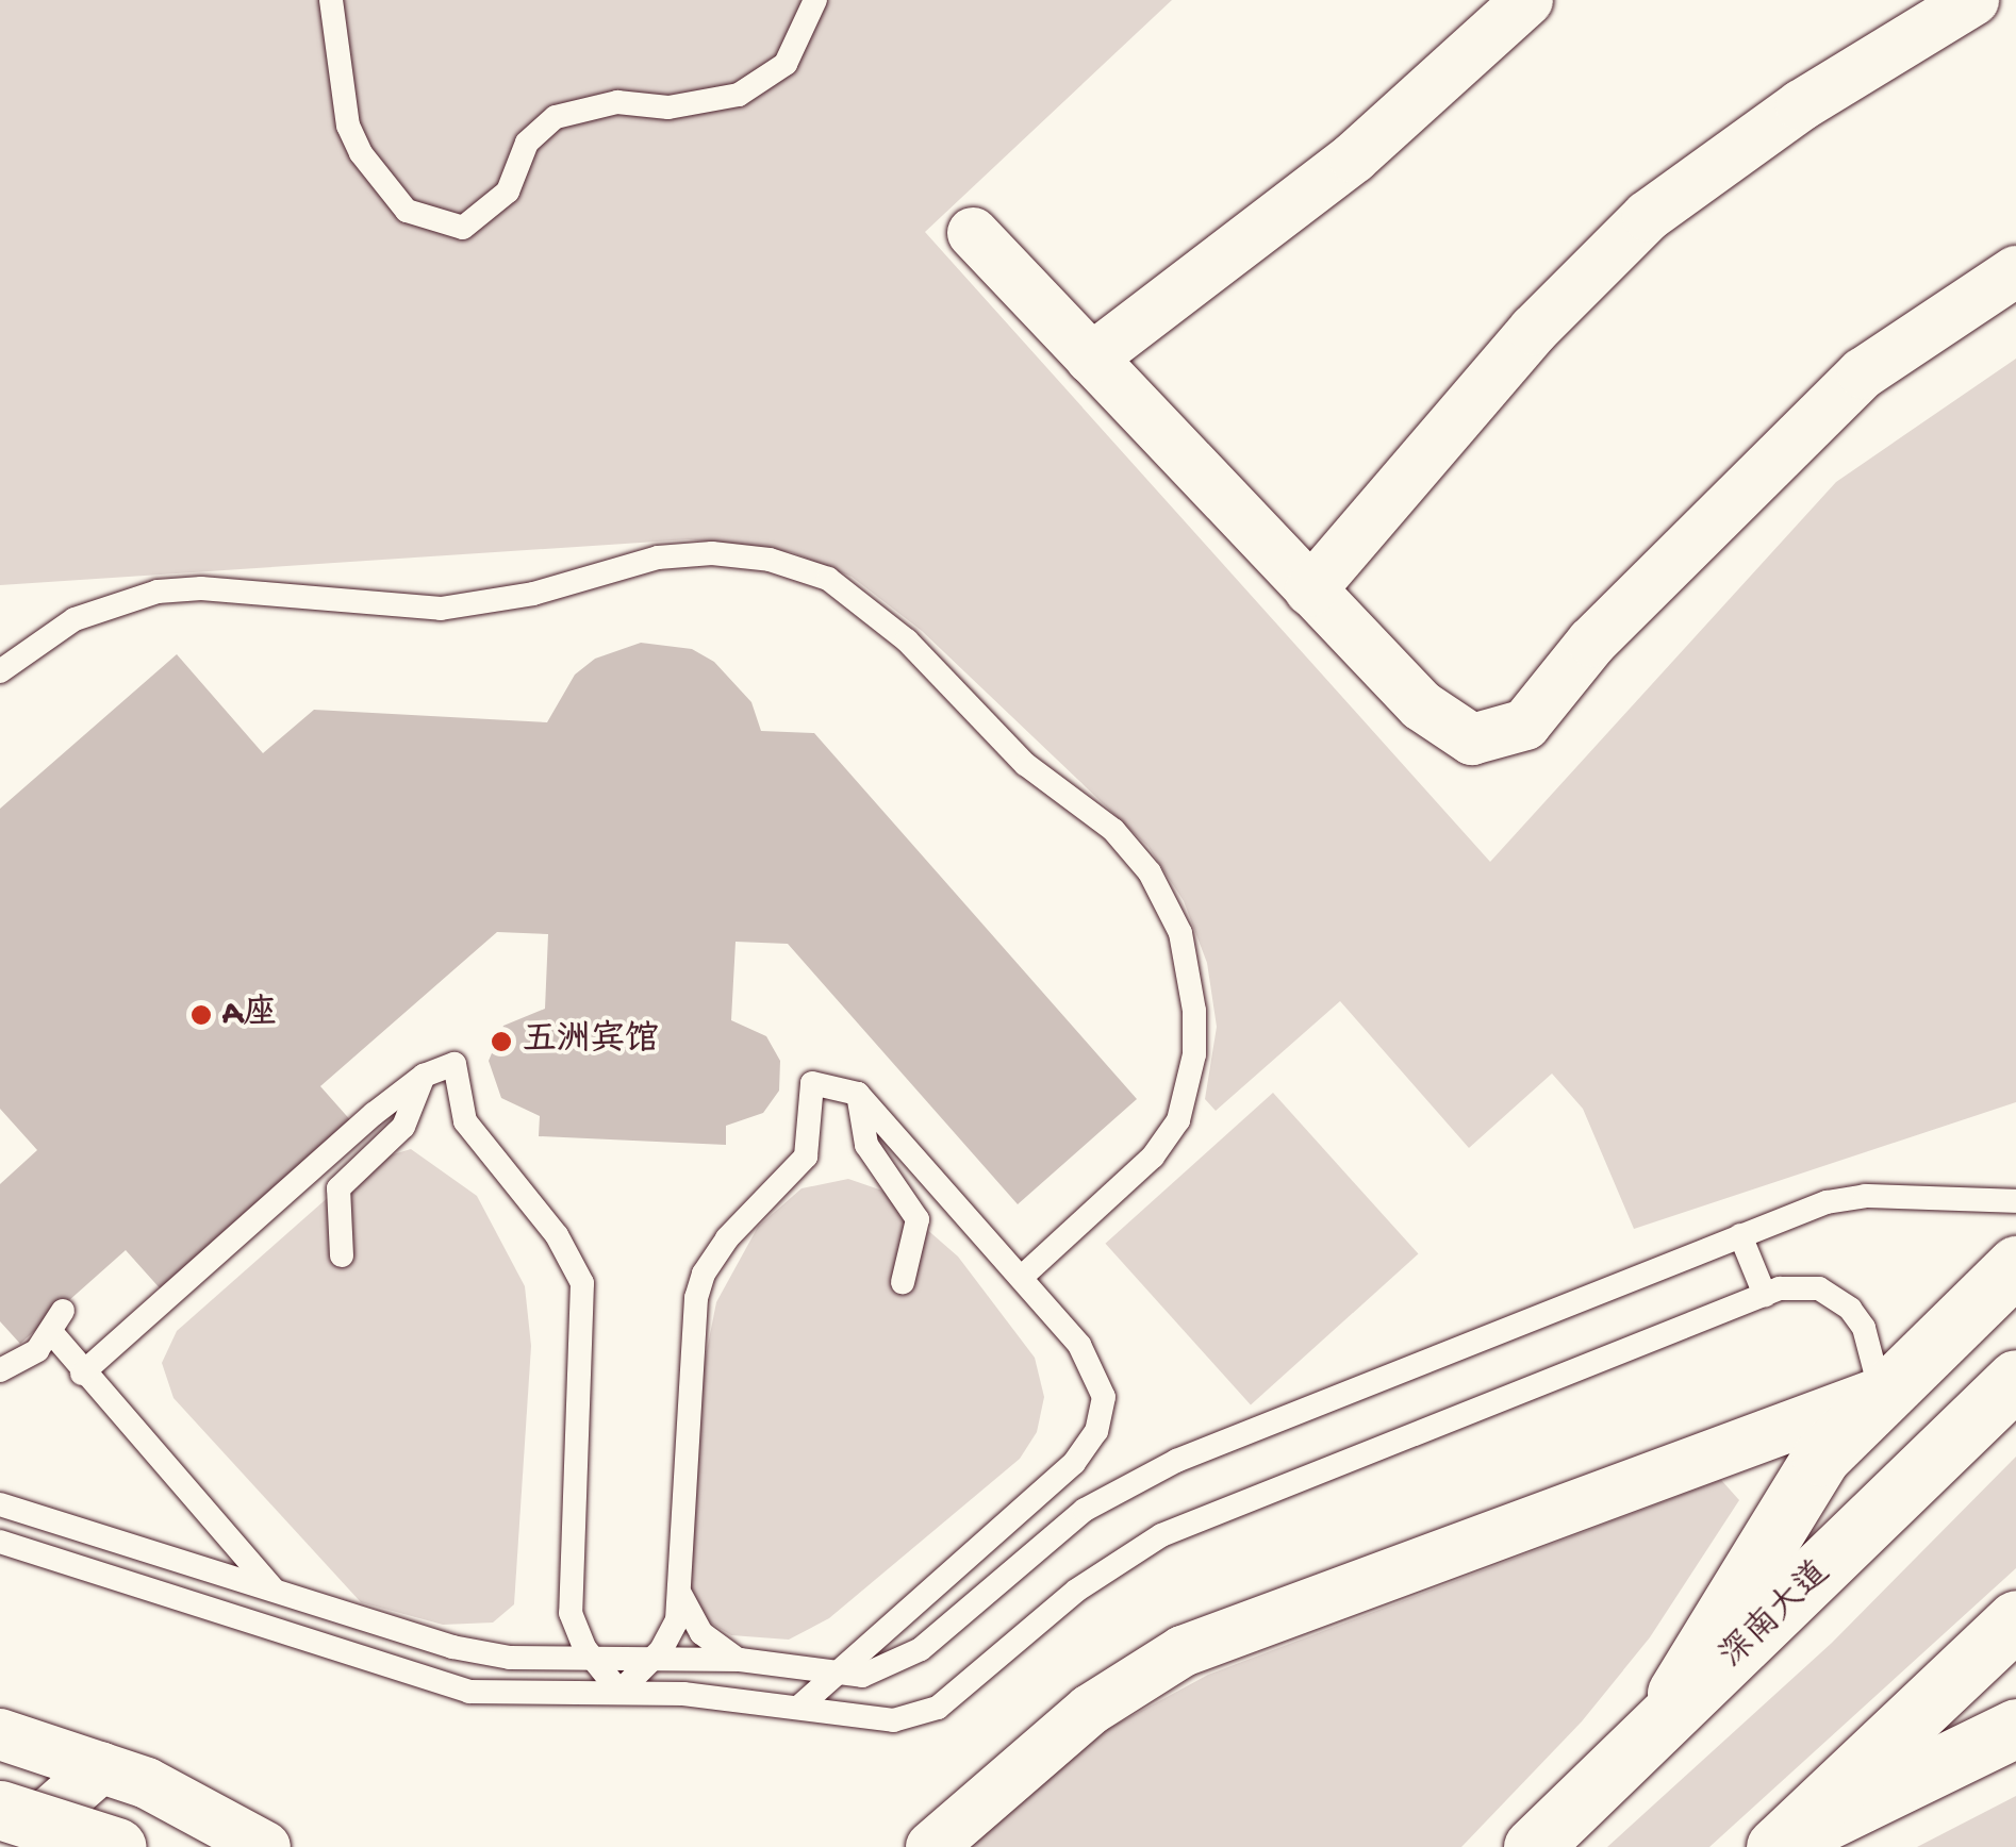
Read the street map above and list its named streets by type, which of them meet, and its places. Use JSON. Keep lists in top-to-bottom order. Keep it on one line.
{"streets":{"main road":["深南大道"]},"places":["A座","五洲宾馆"]}
